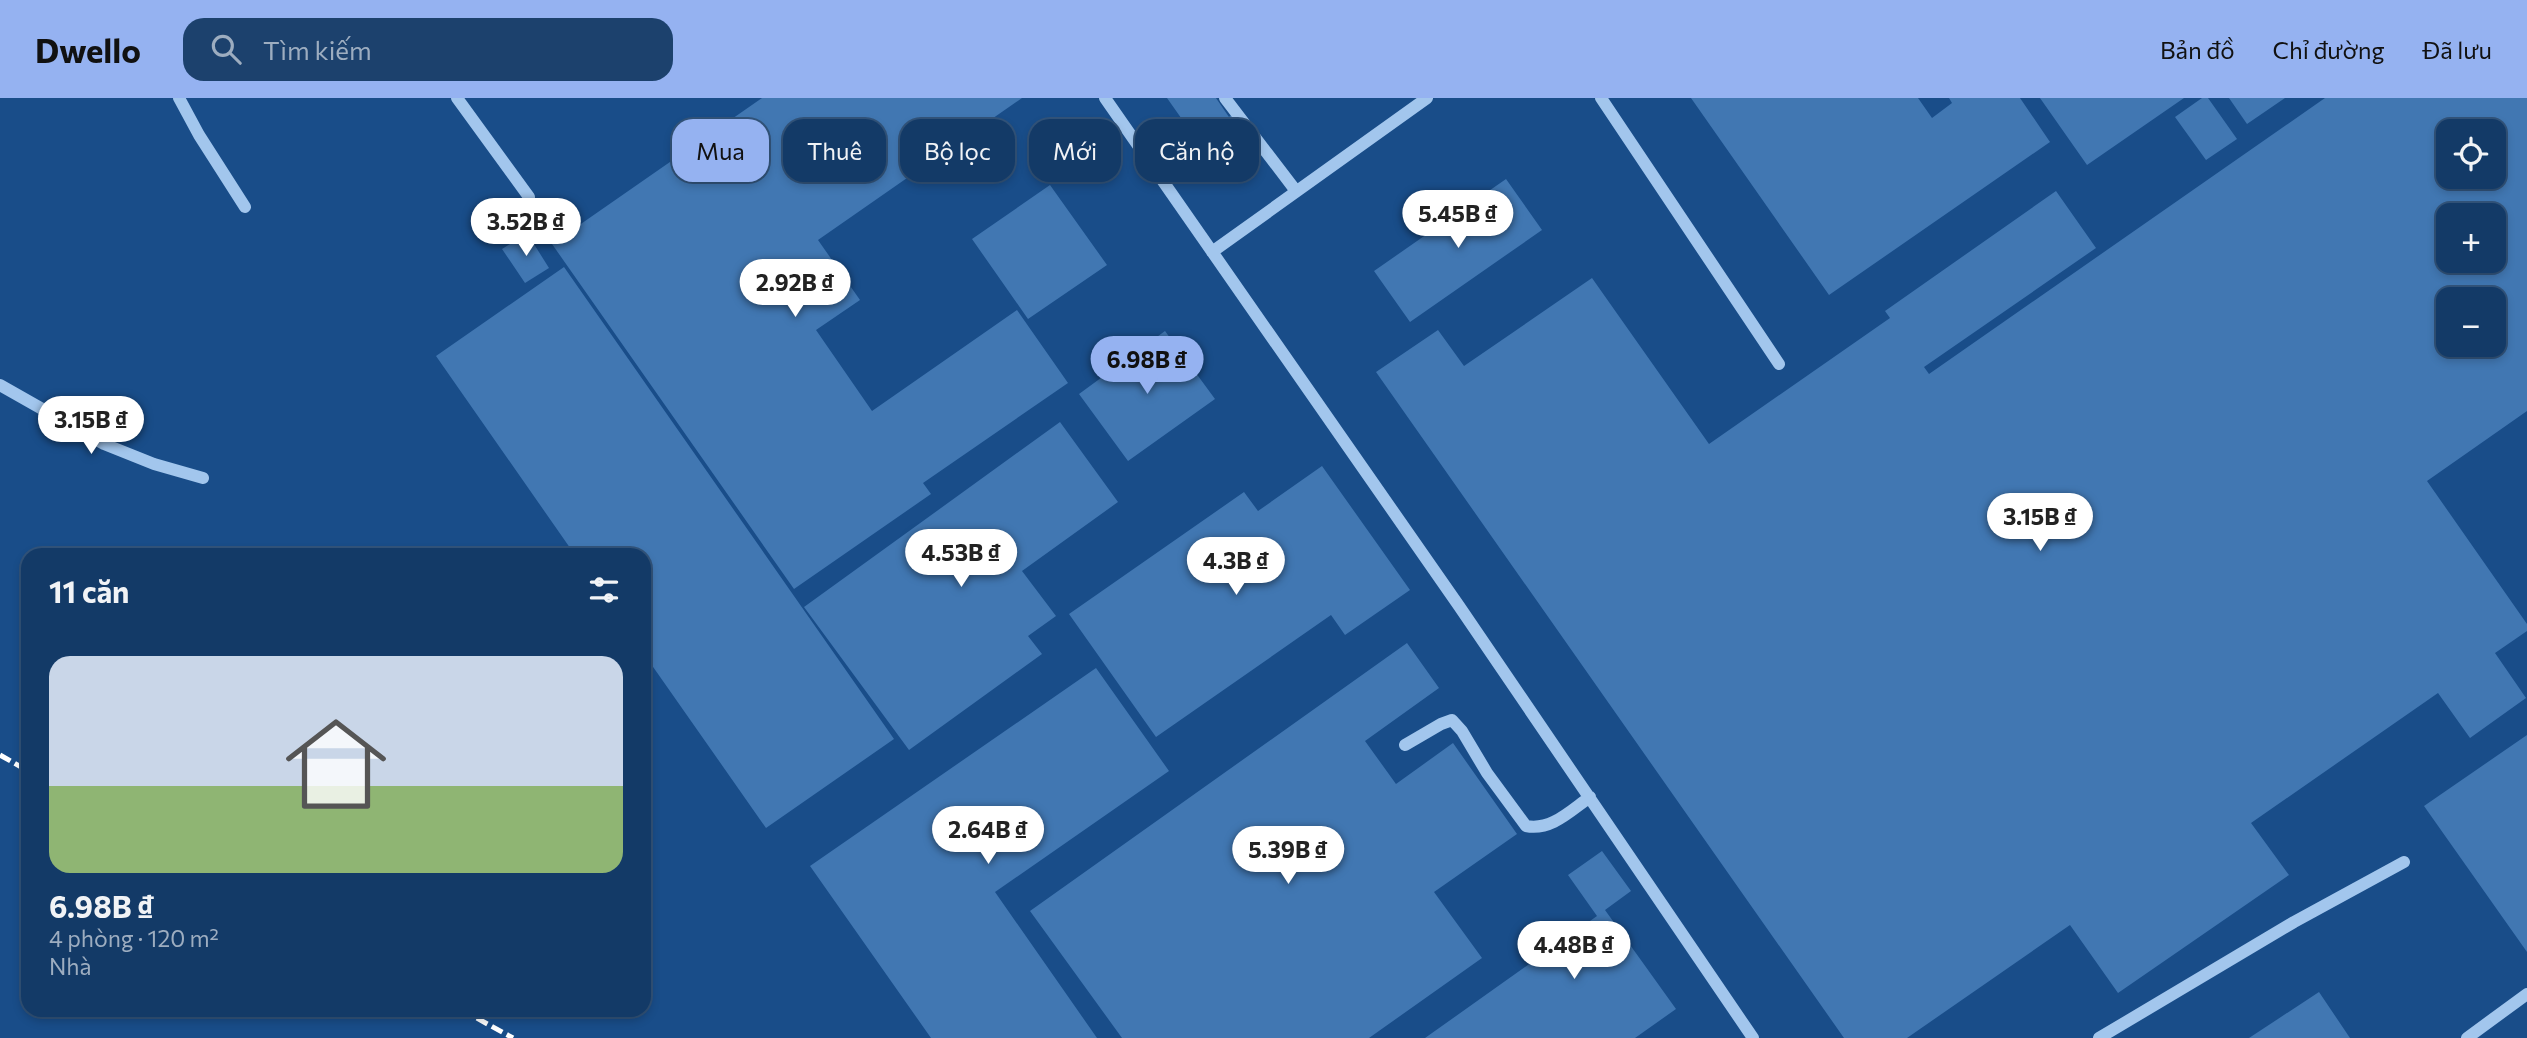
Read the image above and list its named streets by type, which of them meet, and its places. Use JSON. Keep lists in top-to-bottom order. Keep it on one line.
{"page":{"header":"Dwello","search":"Tìm kiếm","nav":["Bản đồ","Chỉ đường","Đã lưu"],"map_buttons":["+","−"],"chip":["Mua","Thuê","Bộ lọc","Mới","Căn hộ"],"price":["5.45B ₫","3.52B ₫","2.92B ₫","6.98B ₫","3.15B ₫","3.15B ₫","4.53B ₫","4.3B ₫","2.64B ₫","5.39B ₫","4.48B ₫"],"heading":"11 căn","list":[{"name":"6.98B ₫","note":"4 phòng · 120 m² · Nhà"}]}}
